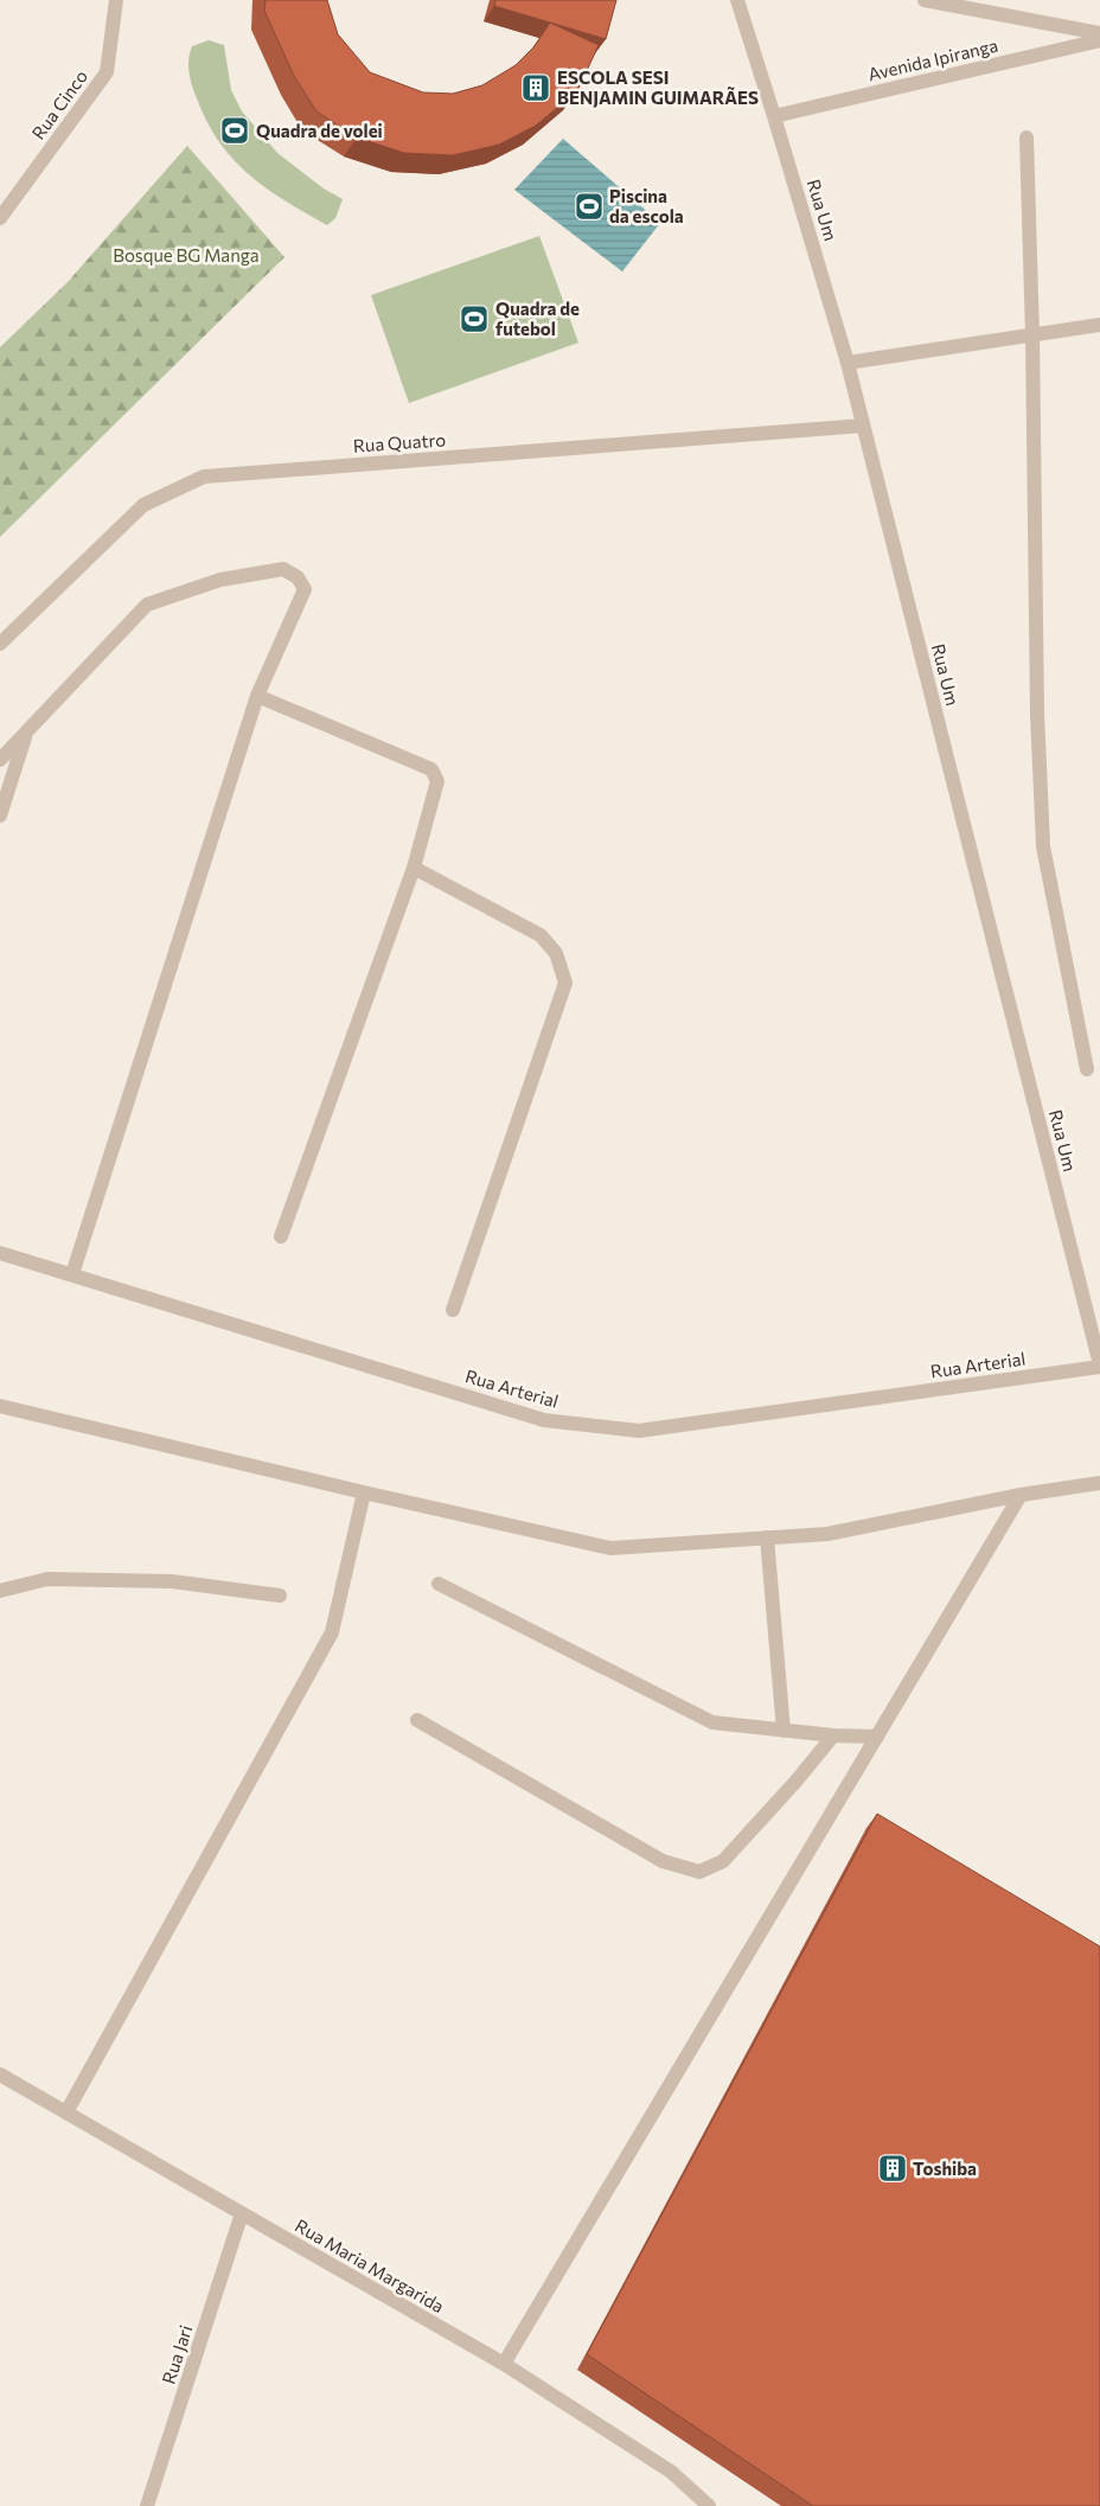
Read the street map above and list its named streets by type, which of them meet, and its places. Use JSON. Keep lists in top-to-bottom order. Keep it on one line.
{"streets":{"street":["Avenida Ipiranga","Rua Cinco","Rua Um","Rua Quatro","Rua Arterial","Rua Maria Margarida","Rua Jari"]},"crossings":[["Avenida Ipiranga","Rua Um"],["Rua Um","Rua Quatro"],["Rua Um","Rua Arterial"],["Rua Maria Margarida","Rua Jari"]],"parks":["Bosque BG Manga"],"places":{"building":["ESCOLA SESI BENJAMIN GUIMARÃES","Toshiba"],"sports":["Quadra de volei","Piscina da escola","Quadra de futebol"]}}
